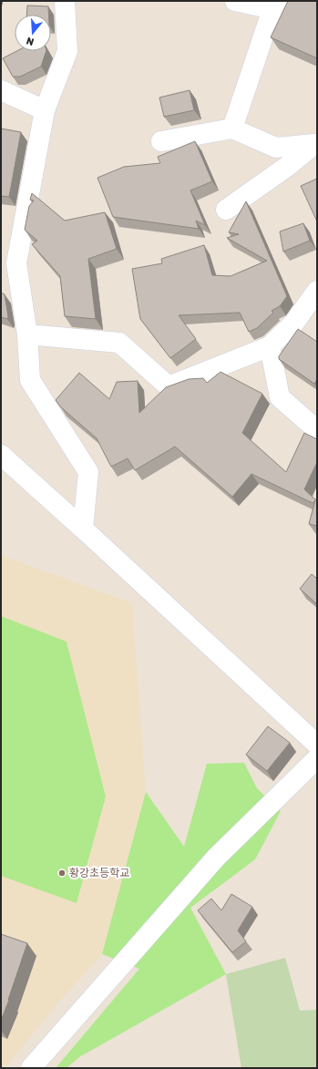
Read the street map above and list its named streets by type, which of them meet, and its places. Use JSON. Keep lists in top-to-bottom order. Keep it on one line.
{"places":["황강초등학교"],"north":"bottom"}
